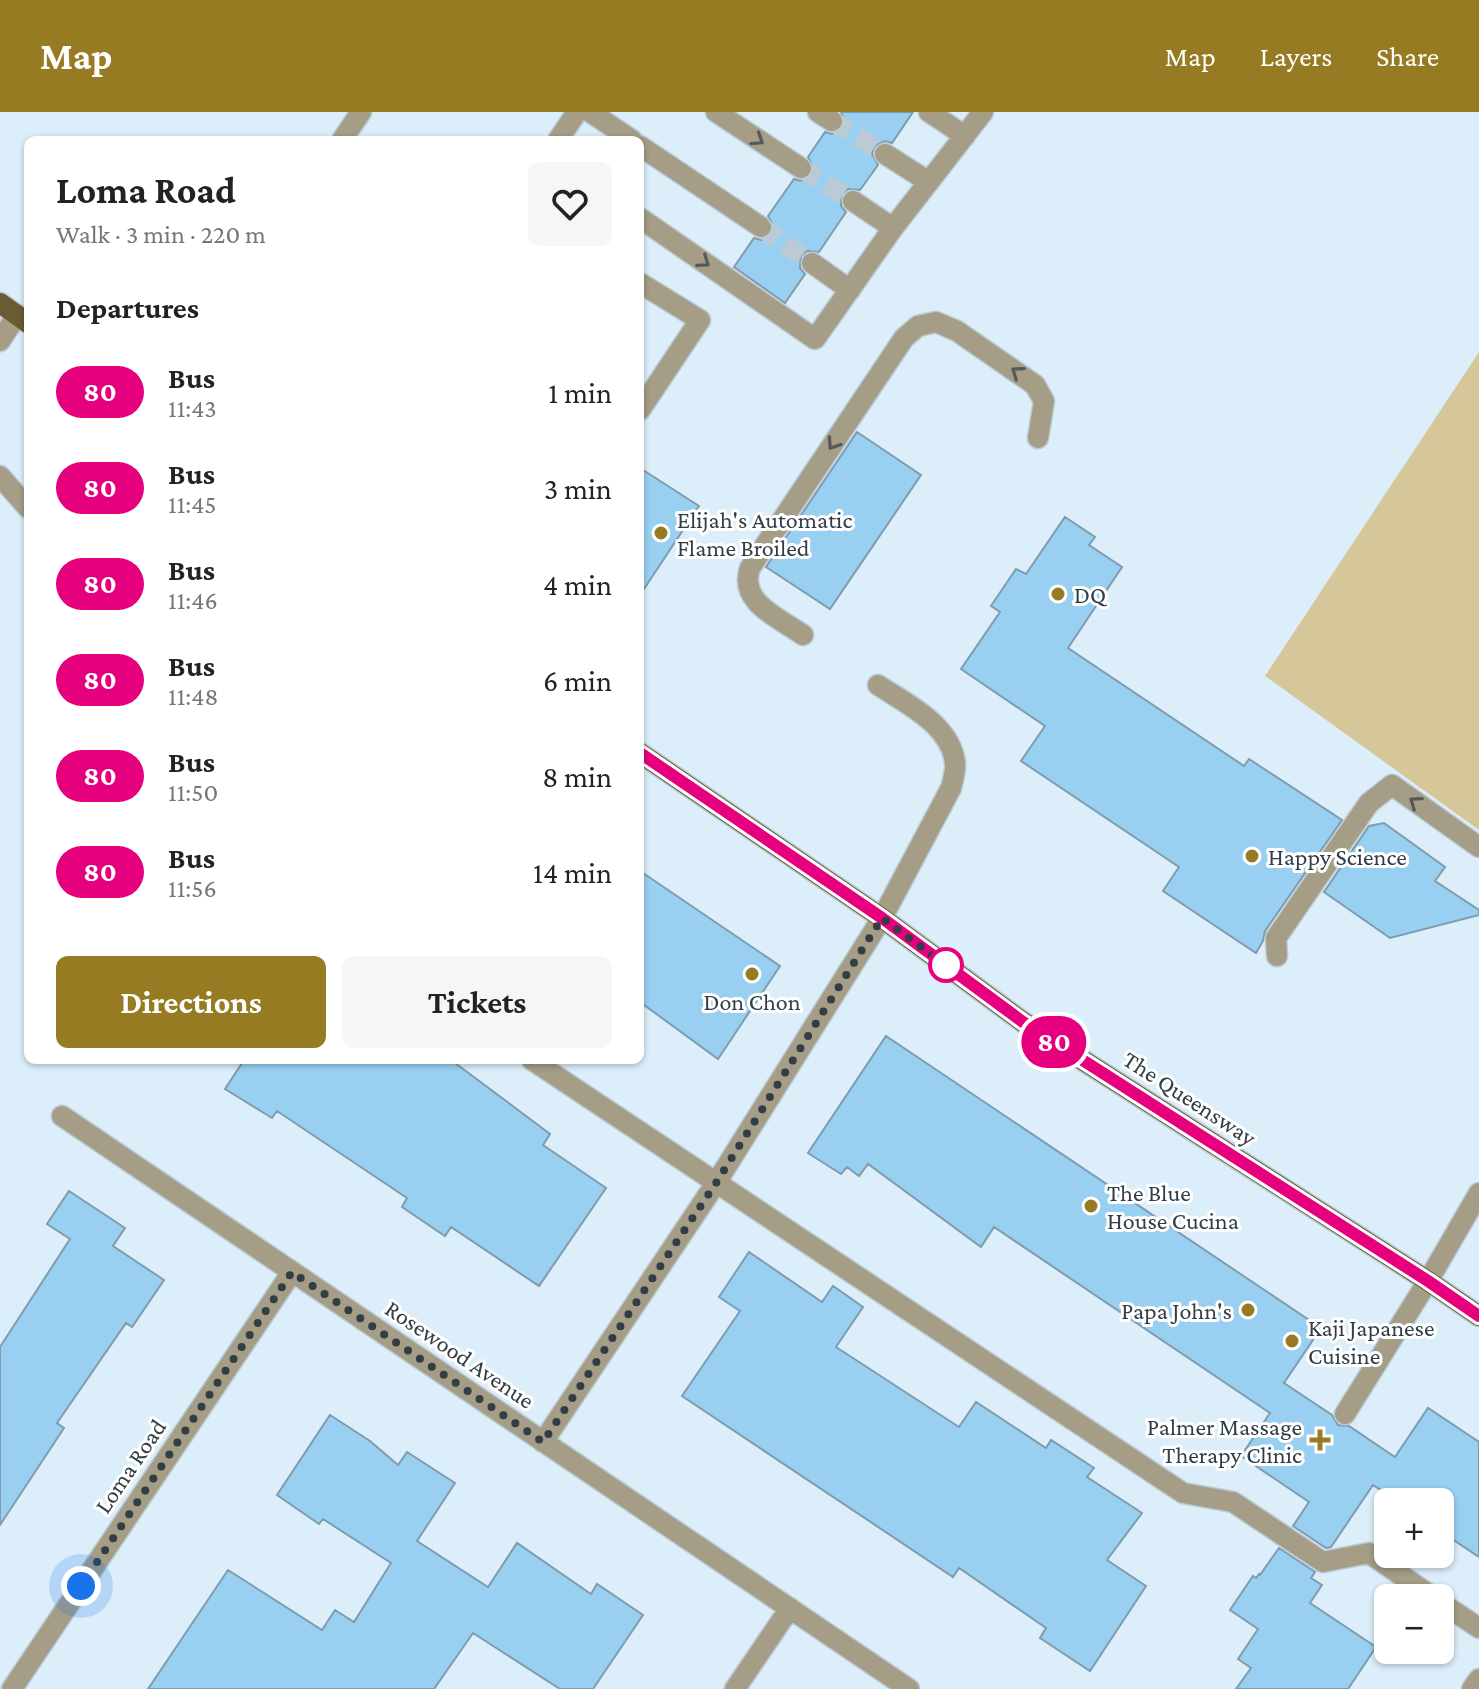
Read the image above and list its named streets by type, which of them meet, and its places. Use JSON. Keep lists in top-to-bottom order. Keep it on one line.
{"streets":{"main road":["The Queensway"],"street":["Rosewood Avenue","Loma Road"]},"crossings":[["Rosewood Avenue","Loma Road"]],"places":{"other":["Elijah's Automatic Flame Broiled","DQ","Happy Science","Don Chon","The Blue House Cucina","Papa John's","Kaji Japanese Cuisine"],"health":["Palmer Massage Therapy Clinic"]},"lines":["bus line 80"],"page":{"header":"Map","nav":["Map","Layers","Share"],"on_map":"80","heading":[["Loma Road","Walk · 3 min · 220 m"],"Departures"],"list":[{"mark":"80","name":"Bus","note":"11:43","value":"1 min"},{"mark":"80","name":"Bus","note":"11:45","value":"3 min"},{"mark":"80","name":"Bus","note":"11:46","value":"4 min"},{"mark":"80","name":"Bus","note":"11:48","value":"6 min"},{"mark":"80","name":"Bus","note":"11:50","value":"8 min"},{"mark":"80","name":"Bus","note":"11:56","value":"14 min"}],"buttons":["Directions","Tickets"],"map_buttons":["+","−"]}}
